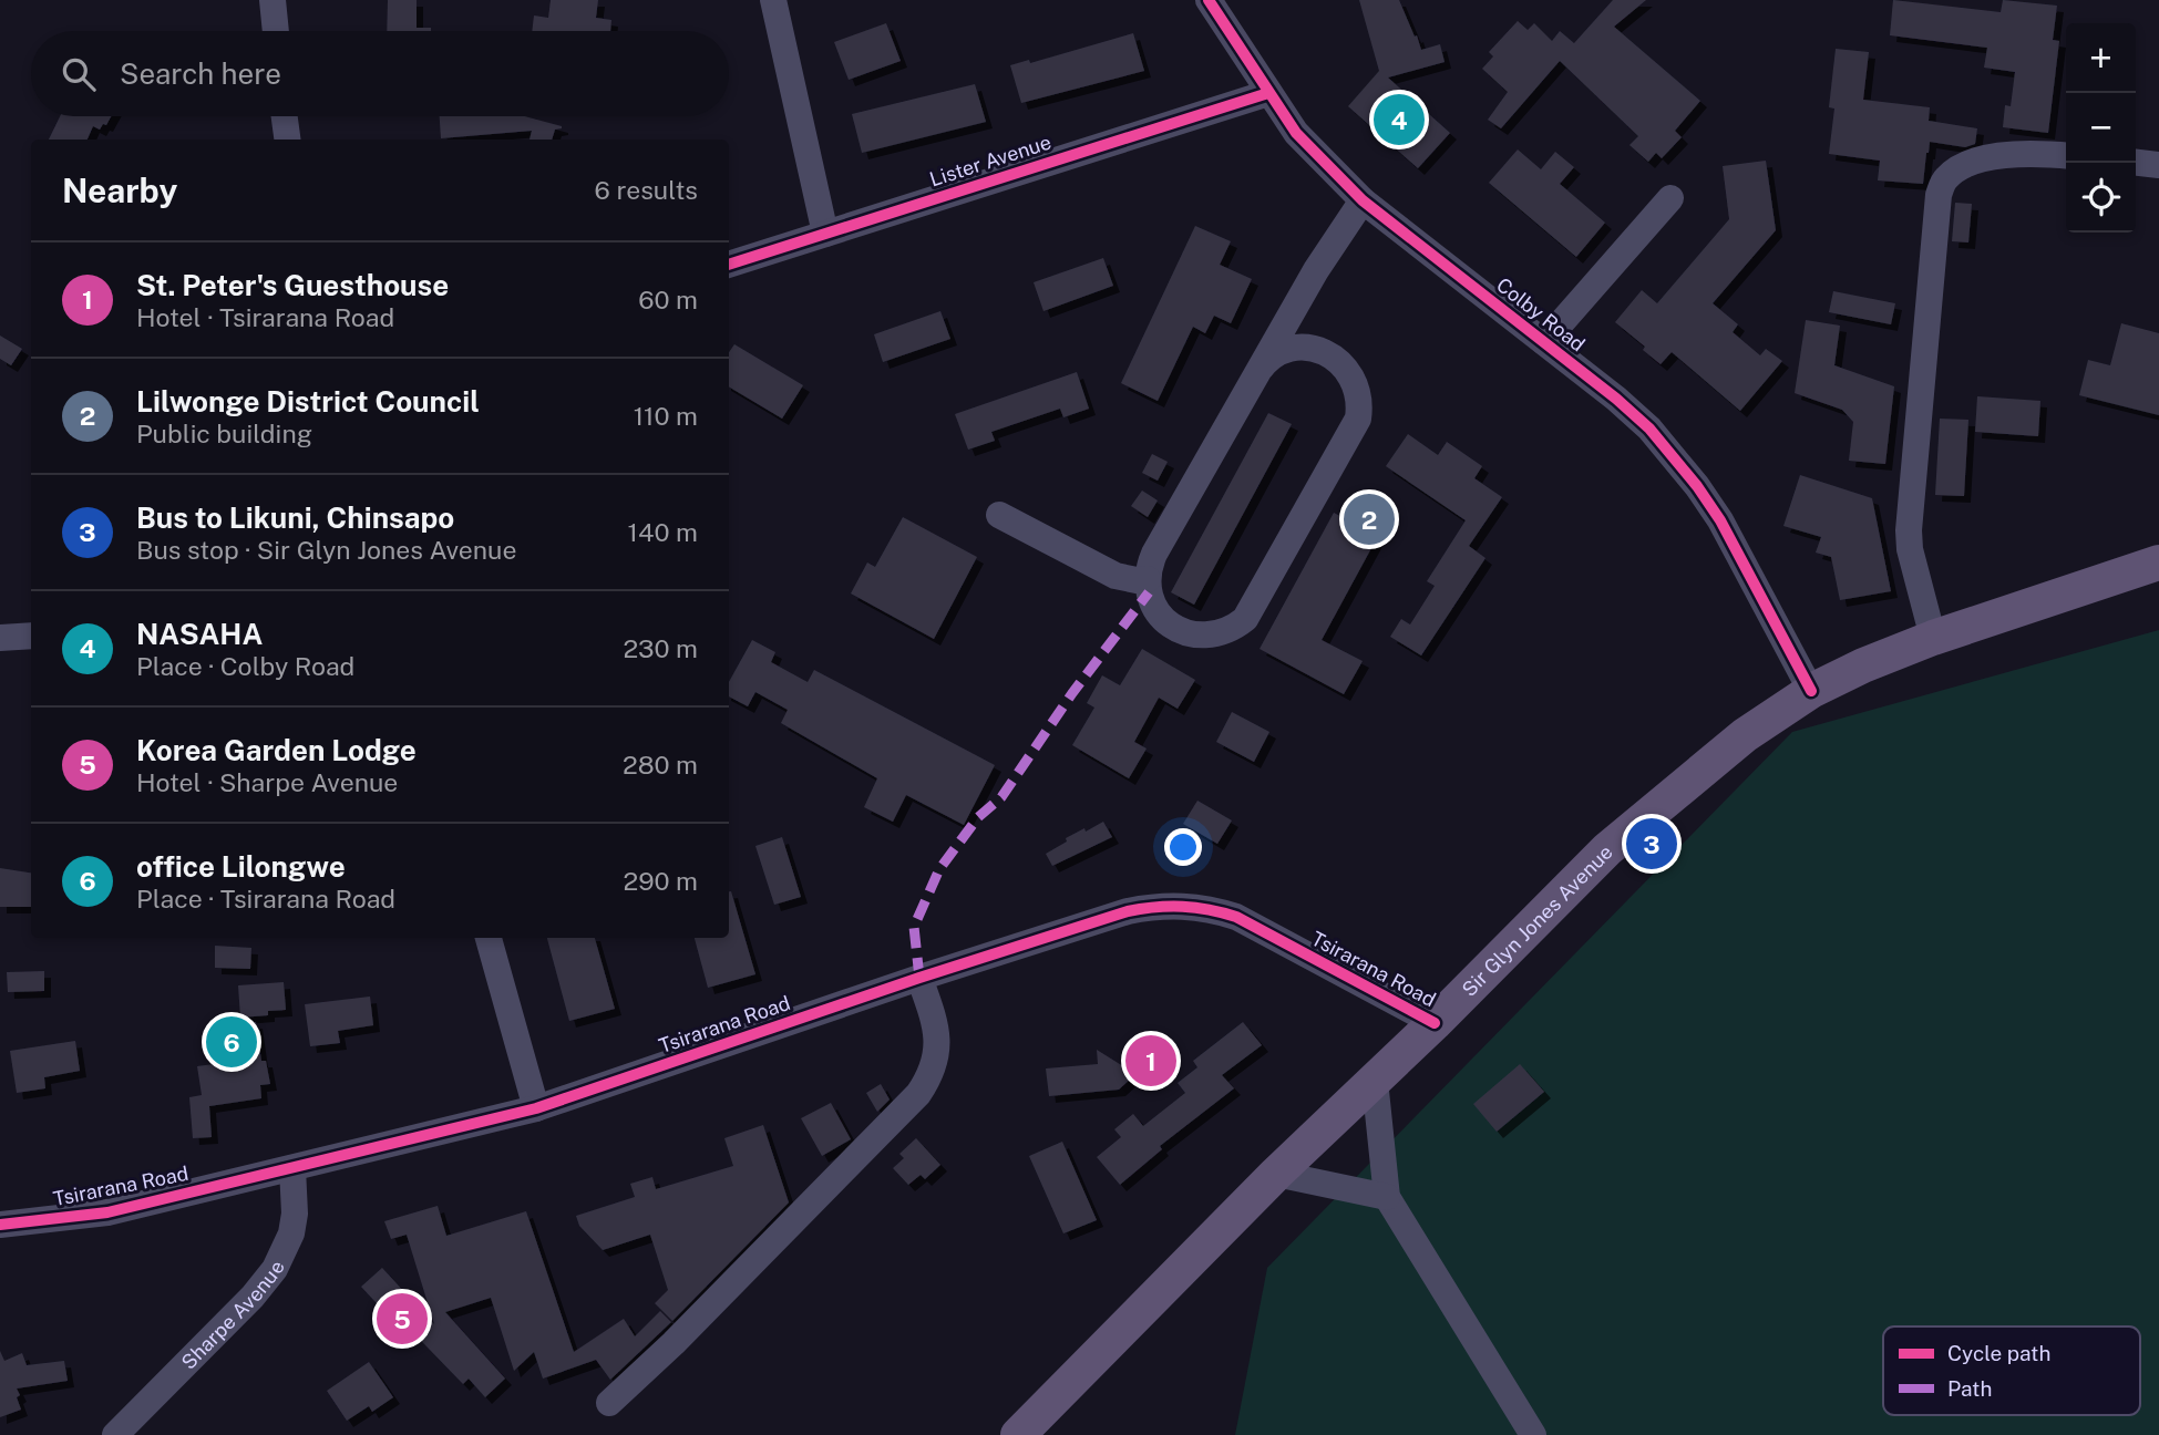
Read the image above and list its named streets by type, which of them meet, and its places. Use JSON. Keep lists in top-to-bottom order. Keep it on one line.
{"streets":{"main road":["Sir Glyn Jones Avenue"],"street":["Lister Avenue","Colby Road","Tsirarana Road","Sharpe Avenue"]},"crossings":[["Lister Avenue","Colby Road"],["Colby Road","Sir Glyn Jones Avenue"],["Sir Glyn Jones Avenue","Tsirarana Road"],["Tsirarana Road","Sharpe Avenue"]],"legend":["Cycle path","Path"],"page":{"map_buttons":["+","−"],"search":"Search here","pins":["4","2","3","6","1","5"],"heading":["Nearby","6 results"],"list":[{"mark":"1","name":"St. Peter's Guesthouse","note":"Hotel · Tsirarana Road","value":"60 m"},{"mark":"2","name":"Lilwonge District Council","note":"Public building","value":"110 m"},{"mark":"3","name":"Bus to Likuni, Chinsapo","note":"Bus stop · Sir Glyn Jones Avenue","value":"140 m"},{"mark":"4","name":"NASAHA","note":"Place · Colby Road","value":"230 m"},{"mark":"5","name":"Korea Garden Lodge","note":"Hotel · Sharpe Avenue","value":"280 m"},{"mark":"6","name":"office Lilongwe","note":"Place · Tsirarana Road","value":"290 m"}]}}
